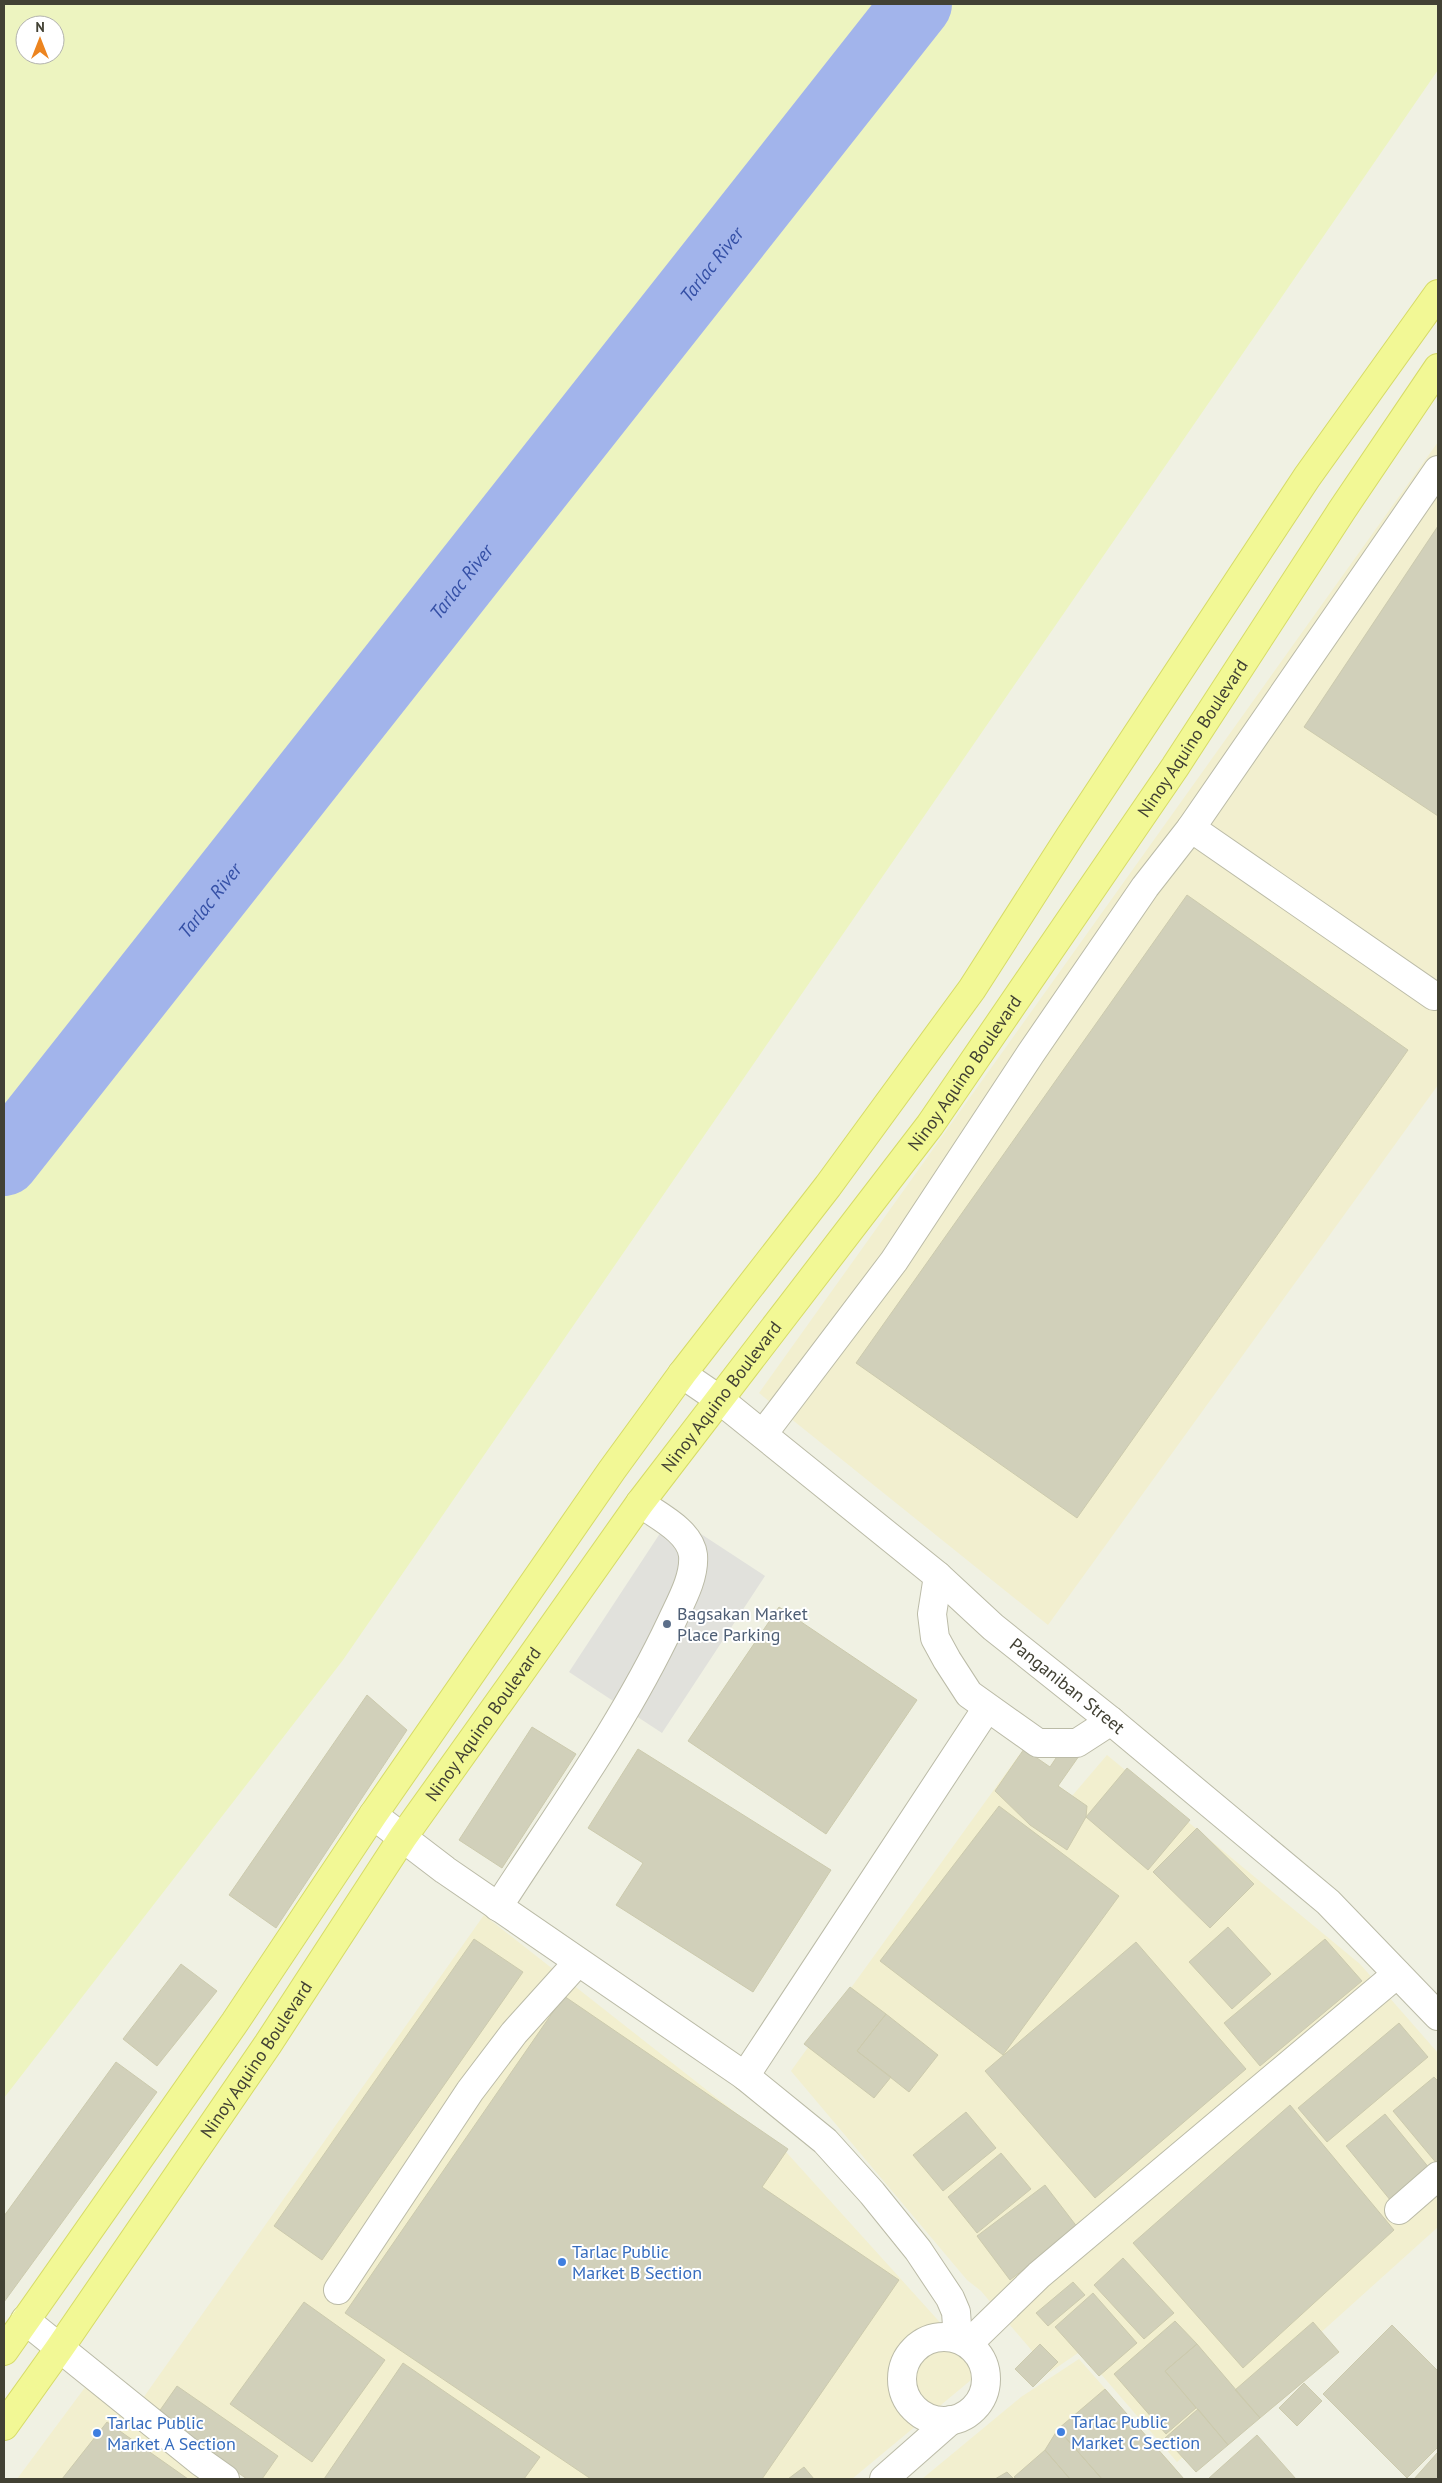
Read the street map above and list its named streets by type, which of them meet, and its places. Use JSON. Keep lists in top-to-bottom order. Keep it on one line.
{"streets":{"main road":["Ninoy Aquino Boulevard"],"street":["Panganiban Street"]},"crossings":[["Ninoy Aquino Boulevard","Panganiban Street"]],"water":["Tarlac River"],"places":["Bagsakan Market Place Parking","Tarlac Public Market B Section","Tarlac Public Market C Section","Tarlac Public Market A Section"],"north":"top"}
